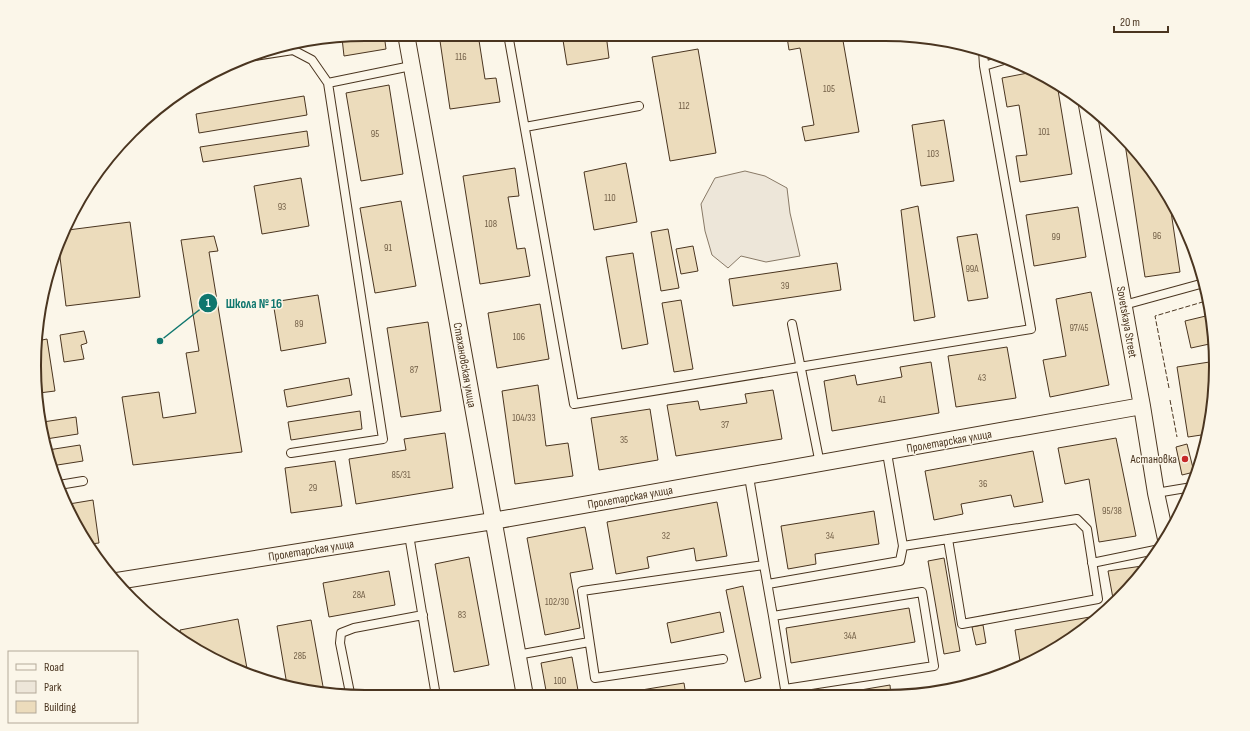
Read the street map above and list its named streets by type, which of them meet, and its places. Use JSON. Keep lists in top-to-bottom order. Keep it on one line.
{"streets":{"street":["Sovetskaya Street","Стахановская улица","Пролетарская улица"]},"crossings":[["Sovetskaya Street","Пролетарская улица"],["Стахановская улица","Пролетарская улица"]],"places":["Школа № 16","Астановка"],"house_numbers":["116","105","112","101","95","103","110","93","108","96","99","91","99А","39","89","97/45","106","87","43","41","104/33","37","35","85/31","36","29","95/38","32","34","28А","102/30","83","34А","28Б","100"],"legend":["Road","Park","Building"],"scale_bar":"20 m"}
